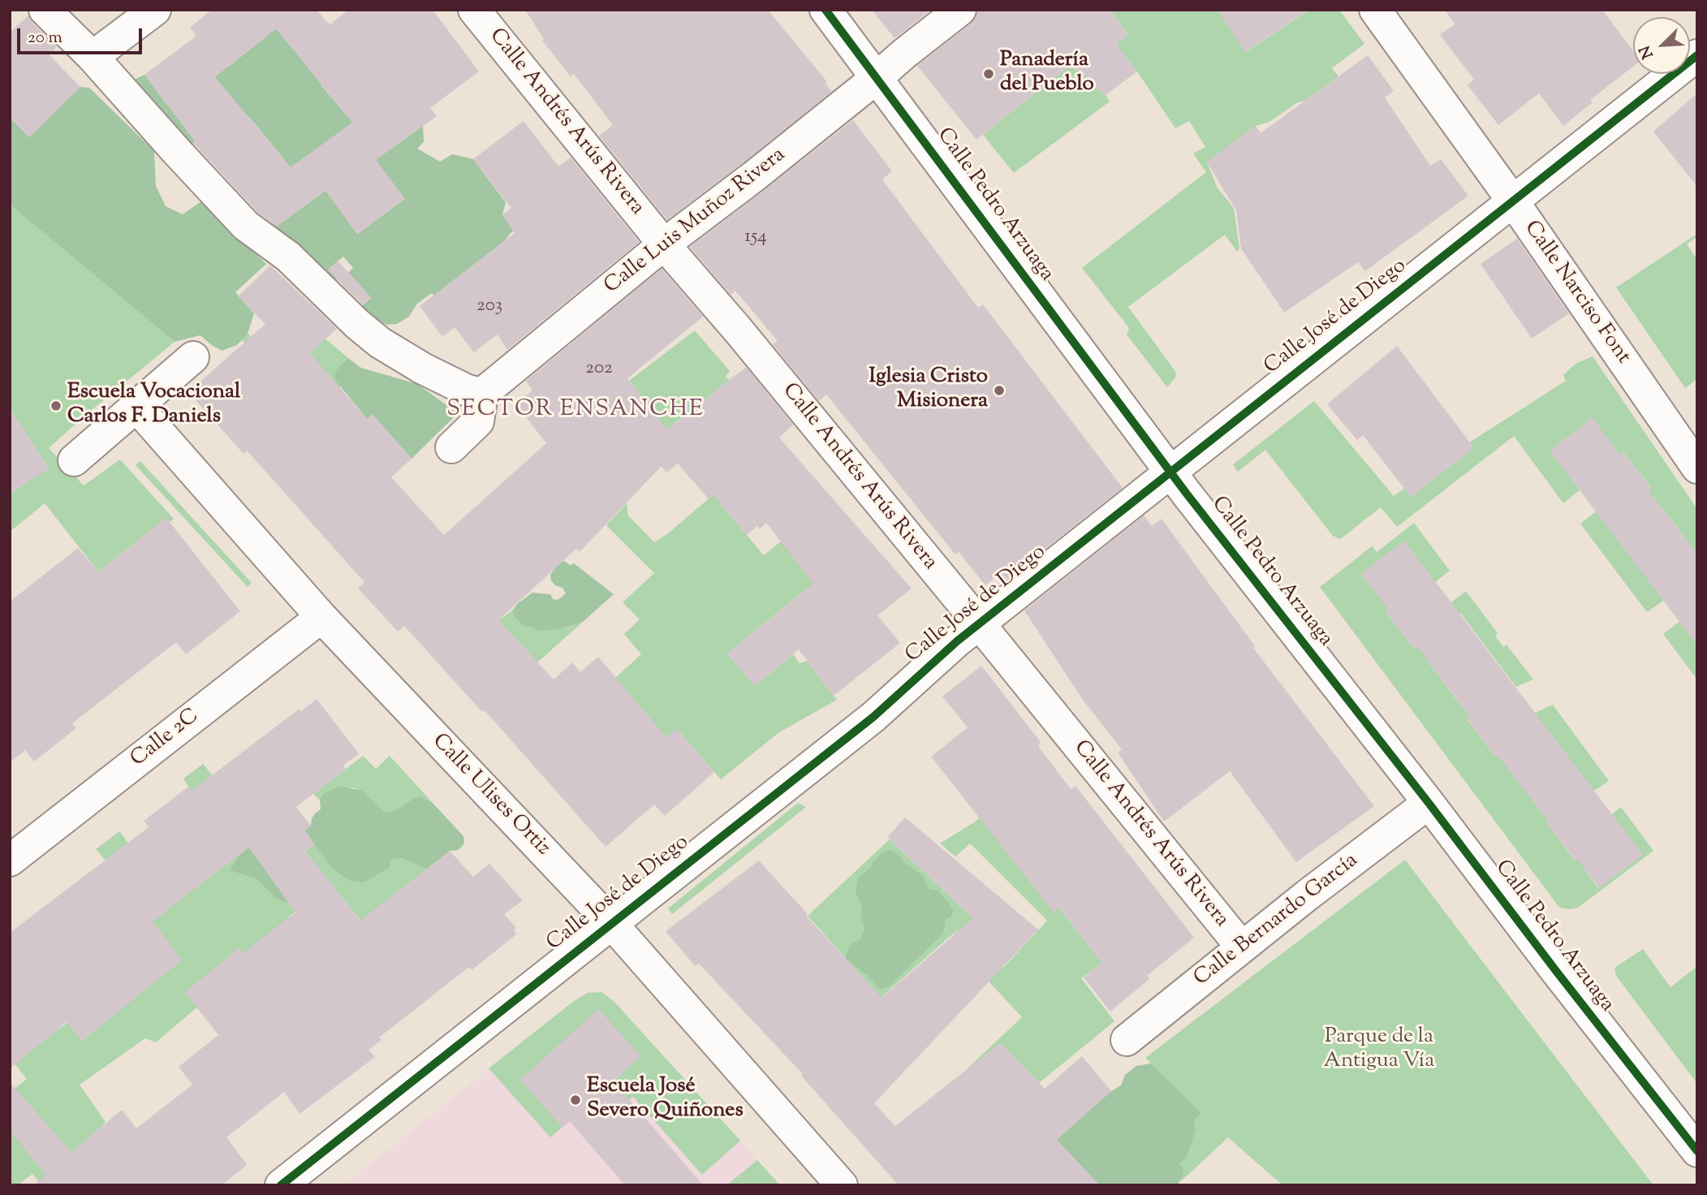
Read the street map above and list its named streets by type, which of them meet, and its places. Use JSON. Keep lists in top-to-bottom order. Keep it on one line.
{"streets":{"street":["Calle Andrés Arús Rivera","Calle Pedro Arzuaga","Calle Luis Muñoz Rivera","Calle Narciso Font","Calle José de Diego","Calle 2C","Calle Ulises Ortiz","Calle Bernardo García"]},"crossings":[["Calle Andrés Arús Rivera","Calle Luis Muñoz Rivera"],["Calle Andrés Arús Rivera","Calle José de Diego"],["Calle Andrés Arús Rivera","Calle Bernardo García"],["Calle Pedro Arzuaga","Calle Luis Muñoz Rivera"],["Calle Pedro Arzuaga","Calle José de Diego"],["Calle Pedro Arzuaga","Calle Bernardo García"],["Calle Narciso Font","Calle José de Diego"],["Calle José de Diego","Calle Ulises Ortiz"],["Calle 2C","Calle Ulises Ortiz"]],"districts":["SECTOR ENSANCHE"],"parks":["Parque de la Antigua Vía"],"places":["Panadería del Pueblo","Iglesia Cristo Misionera","Escuela Vocacional Carlos F. Daniels","Escuela José Severo Quiñones"],"house_numbers":["154","203","202"],"scale_bar":"20 m","north":"bottom left"}
